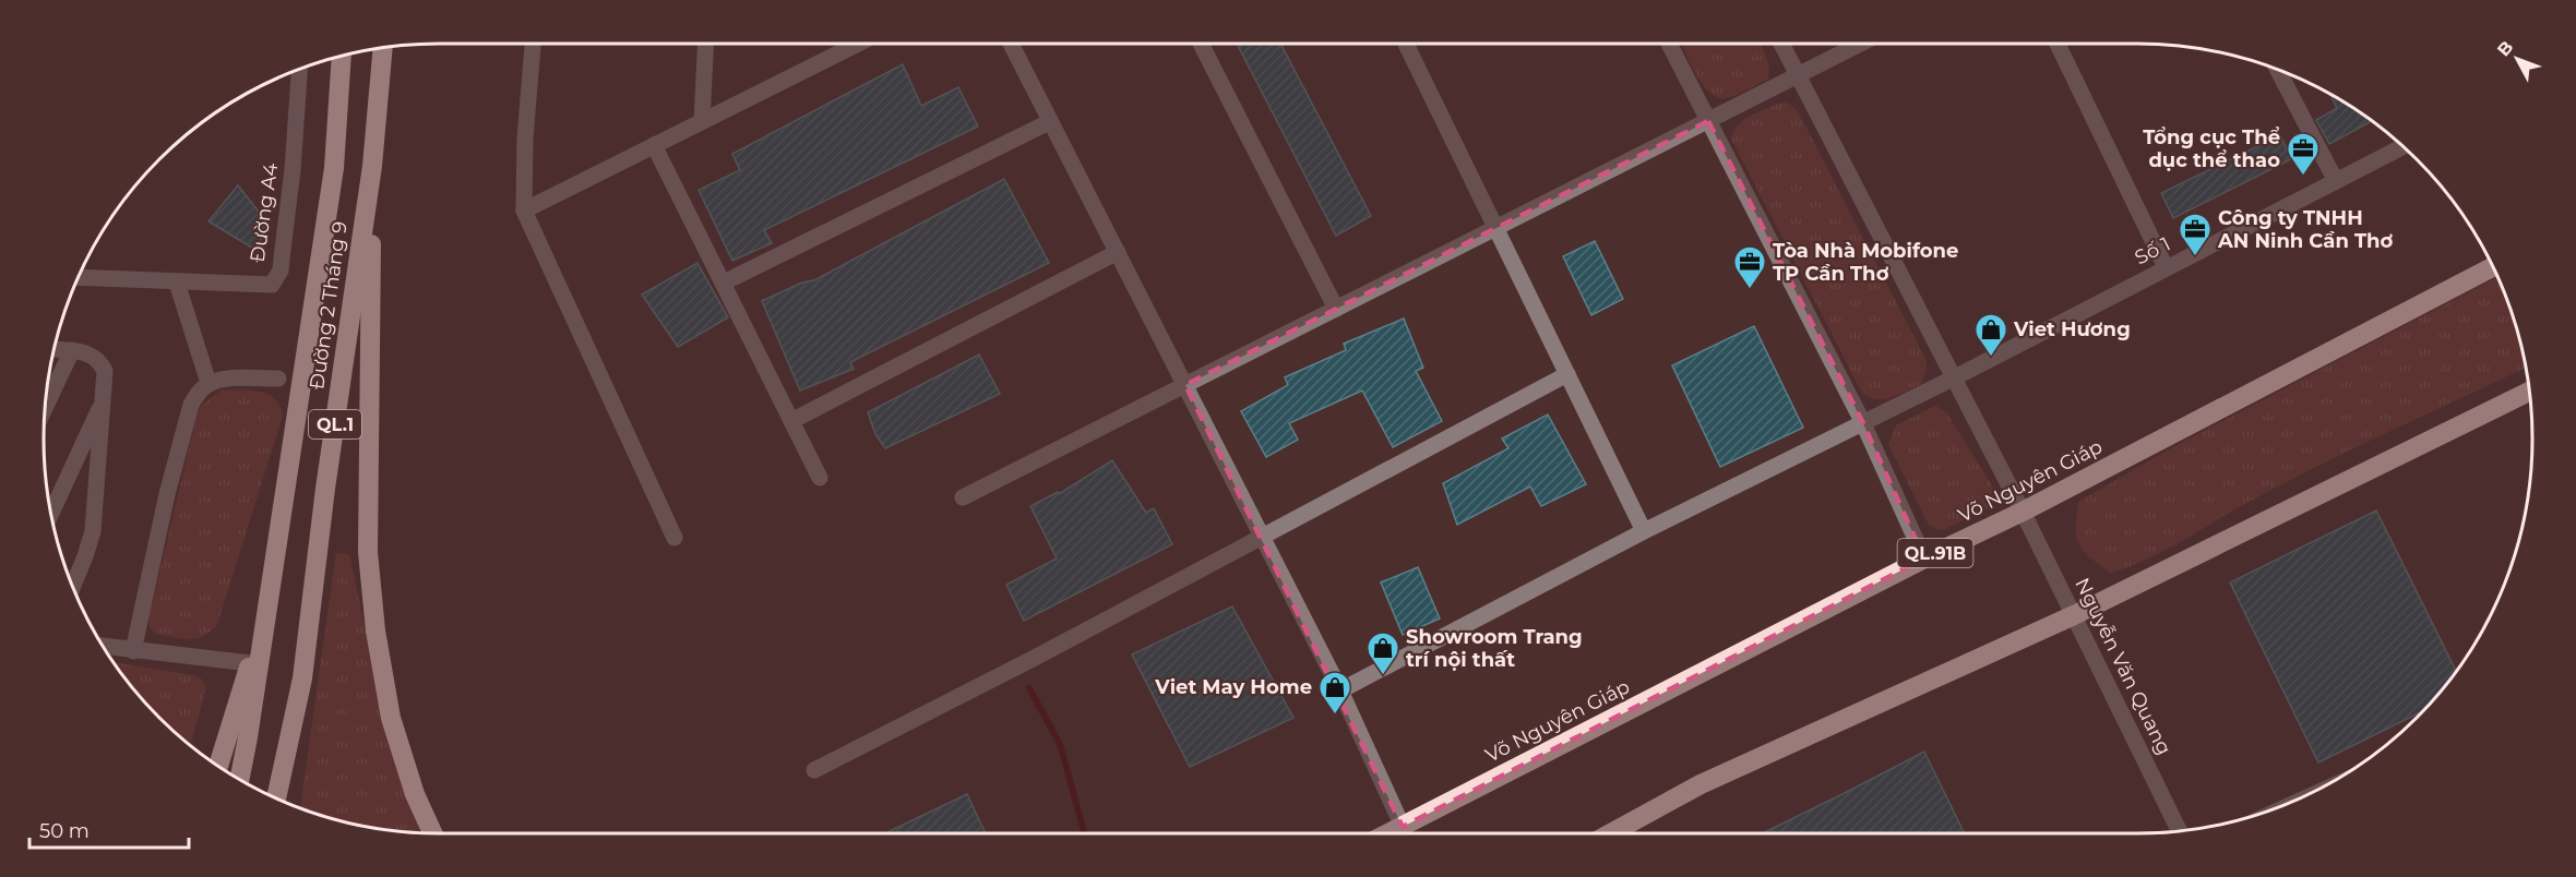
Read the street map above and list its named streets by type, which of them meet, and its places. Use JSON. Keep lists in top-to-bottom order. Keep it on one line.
{"streets":{"highway":["Đường 2 Tháng 9","QL.1","Võ Nguyên Giáp","QL.91B"],"street":["Đường A4","Số 1","Nguyễn Văn Quang"]},"crossings":[["Số 1","Nguyễn Văn Quang"],["Võ Nguyên Giáp","Nguyễn Văn Quang"]],"places":{"office":["Tổng cục Thể dục thể thao","Công ty TNHH AN Ninh Cần Thơ","Tòa Nhà Mobifone TP Cần Thơ"],"shop":["Viet Hương","Showroom Trang trí nội thất","Viet May Home"]},"scale_bar":"50 m","north":"top left"}
